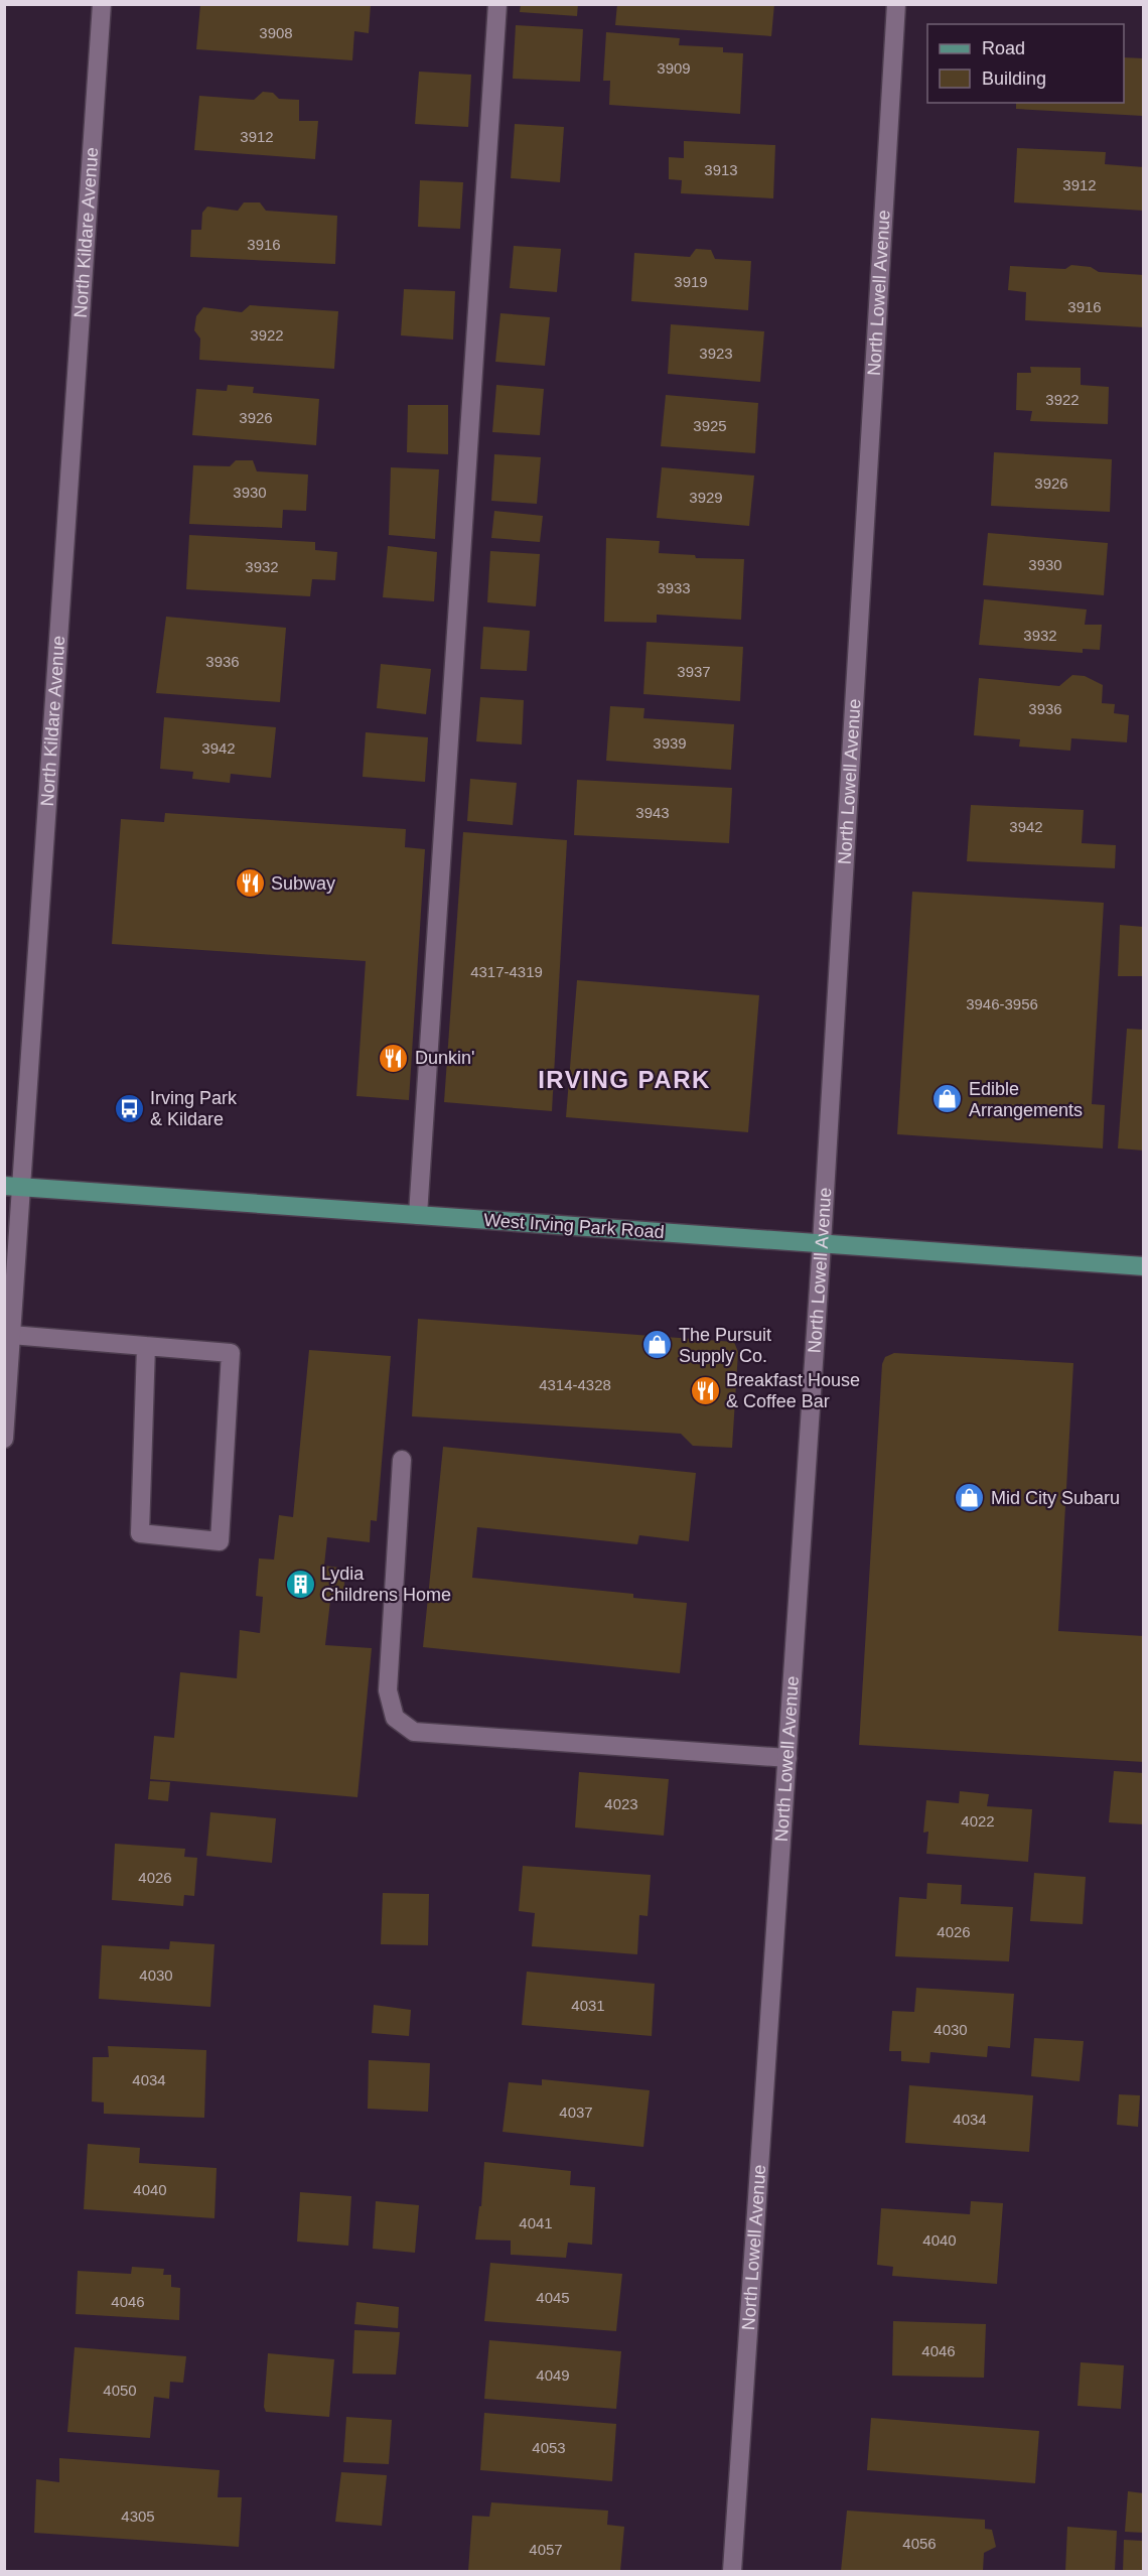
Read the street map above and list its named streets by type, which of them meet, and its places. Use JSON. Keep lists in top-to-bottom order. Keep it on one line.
{"streets":{"main road":["West Irving Park Road"],"street":["North Kildare Avenue","North Lowell Avenue"]},"crossings":[["North Kildare Avenue","West Irving Park Road"],["North Lowell Avenue","West Irving Park Road"]],"districts":["IRVING PARK"],"places":{"restaurant":["Subway","Dunkin'","Breakfast House & Coffee Bar"],"shop":["Edible Arrangements","The Pursuit Supply Co.","Mid City Subaru"],"bus stop":["Irving Park & Kildare"],"building":["Lydia Childrens Home"]},"house_numbers":["3908","3909","3912","3913","3912","3916","3919","3916","3922","3923","3922","3926","3925","3926","3930","3929","3930","3932","3933","3932","3936","3937","3936","3939","3942","3943","3942","4317-4319","3946-3956","4314-4328","4023","4022","4026","4026","4030","4031","4030","4034","4037","4034","4040","4041","4040","4045","4046","4046","4049","4050","4053","4305","4056","4057"],"legend":["Road","Building"]}
